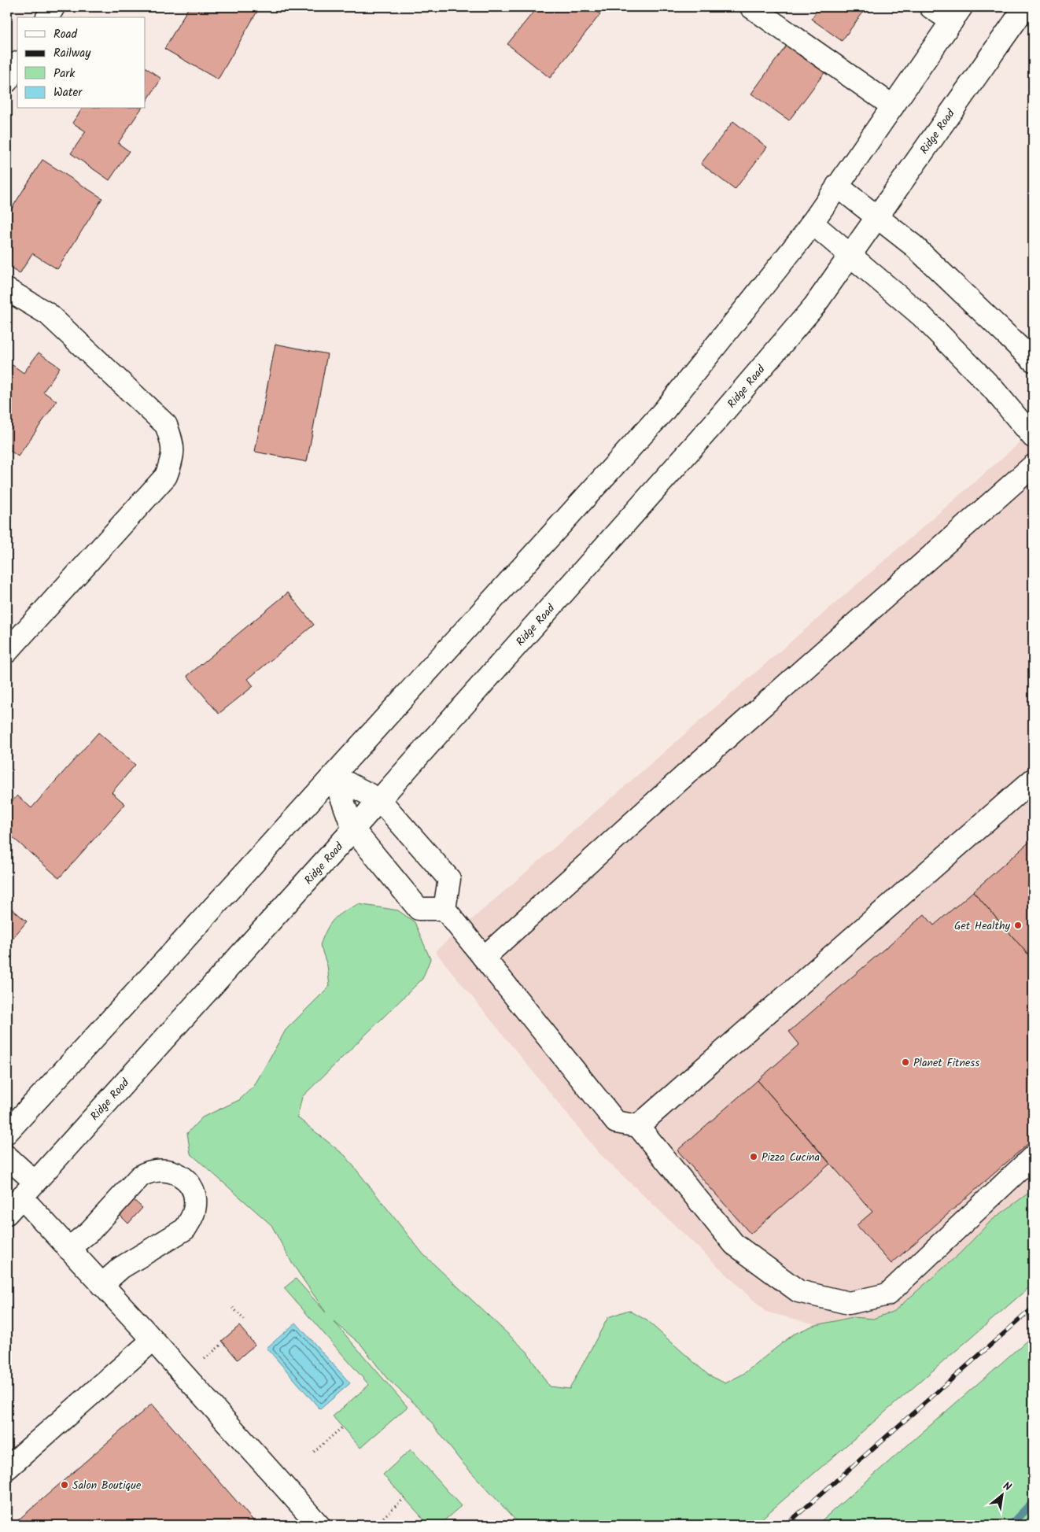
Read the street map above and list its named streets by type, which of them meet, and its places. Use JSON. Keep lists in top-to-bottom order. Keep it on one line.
{"streets":{"main road":["Ridge Road"]},"places":["Get Healthy","Planet Fitness","Pizza Cucina","Salon Boutique"],"legend":["Road","Railway","Park","Water"],"north":"top right"}
